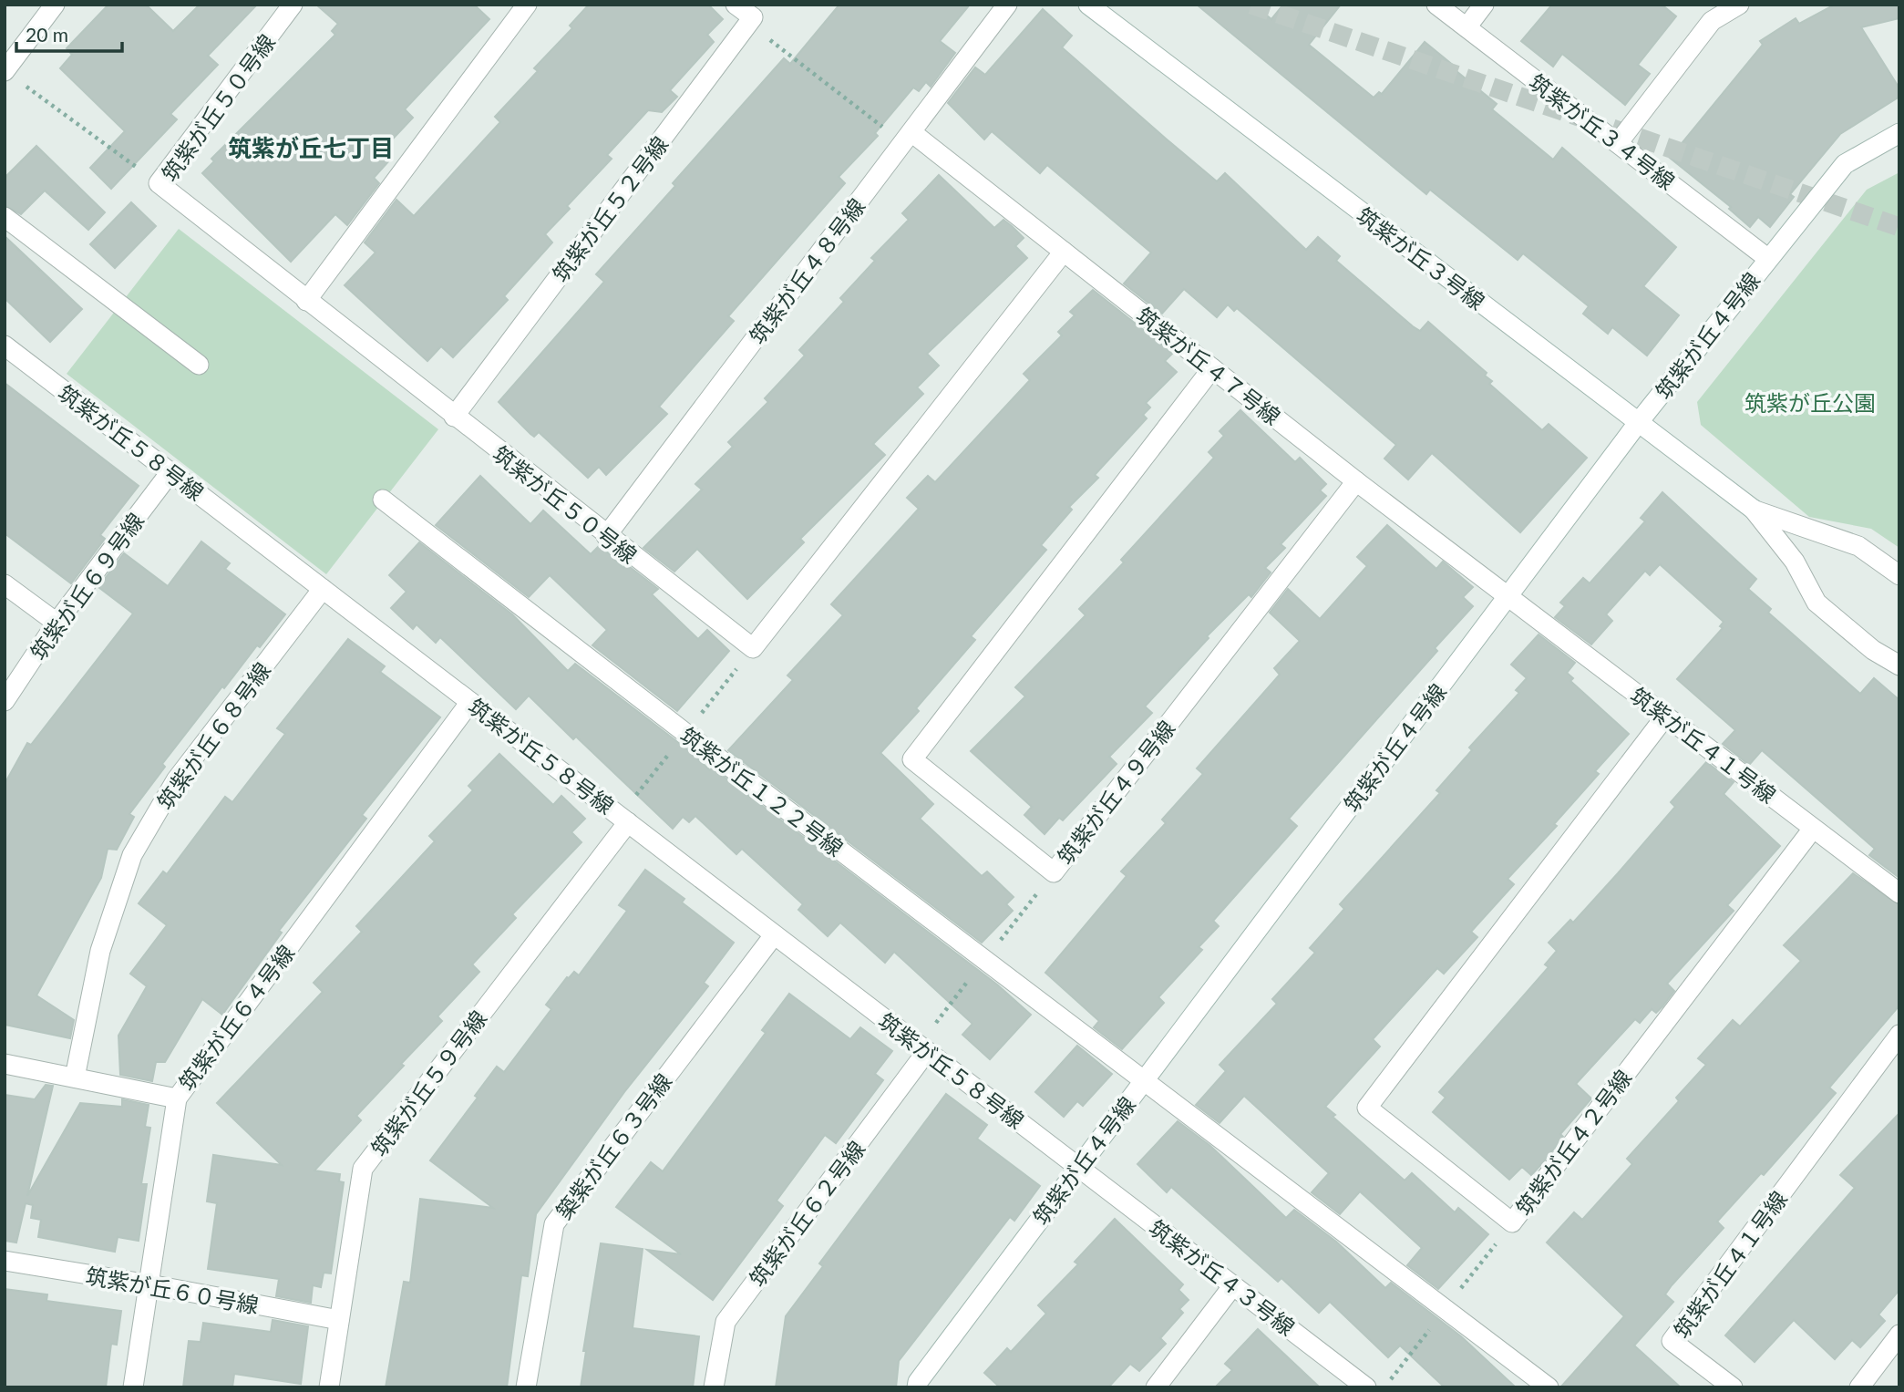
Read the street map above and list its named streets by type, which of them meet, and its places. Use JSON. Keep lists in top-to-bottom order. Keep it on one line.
{"streets":{"street":["筑紫が丘５０号線","筑紫が丘３４号線","筑紫が丘５２号線","筑紫が丘３号線","筑紫が丘４８号線","筑紫が丘４号線","筑紫が丘４７号線","筑紫が丘５８号線","筑紫が丘６９号線","筑紫が丘６８号線","筑紫が丘４１号線","筑紫が丘１２２号線","筑紫が丘４９号線","筑紫が丘６４号線","筑紫が丘５９号線","筑紫が丘４２号線","築紫が丘６３号線","筑紫が丘６２号線","筑紫が丘４３号線","筑紫が丘６０号線"]},"crossings":[["筑紫が丘５０号線","筑紫が丘５２号線"],["筑紫が丘５０号線","筑紫が丘４８号線"],["筑紫が丘５０号線","筑紫が丘４７号線"],["筑紫が丘３４号線","筑紫が丘４号線"],["筑紫が丘３号線","筑紫が丘４号線"],["筑紫が丘４８号線","筑紫が丘４７号線"],["筑紫が丘４号線","筑紫が丘４７号線"],["筑紫が丘４号線","筑紫が丘５８号線"],["筑紫が丘４号線","筑紫が丘４１号線"],["筑紫が丘４号線","筑紫が丘１２２号線"],["筑紫が丘４号線","筑紫が丘４３号線"],["筑紫が丘４７号線","筑紫が丘４１号線"],["筑紫が丘４７号線","筑紫が丘４９号線"],["筑紫が丘５８号線","筑紫が丘６９号線"],["筑紫が丘５８号線","筑紫が丘６８号線"],["筑紫が丘５８号線","筑紫が丘６４号線"],["筑紫が丘５８号線","筑紫が丘５９号線"],["筑紫が丘５８号線","築紫が丘６３号線"],["筑紫が丘５８号線","筑紫が丘６２号線"],["筑紫が丘５８号線","筑紫が丘４３号線"],["筑紫が丘４１号線","筑紫が丘４２号線"],["筑紫が丘６４号線","筑紫が丘６０号線"],["筑紫が丘５９号線","筑紫が丘６０号線"]],"districts":["筑紫が丘七丁目"],"parks":["筑紫が丘公園"],"scale_bar":"20 m"}
